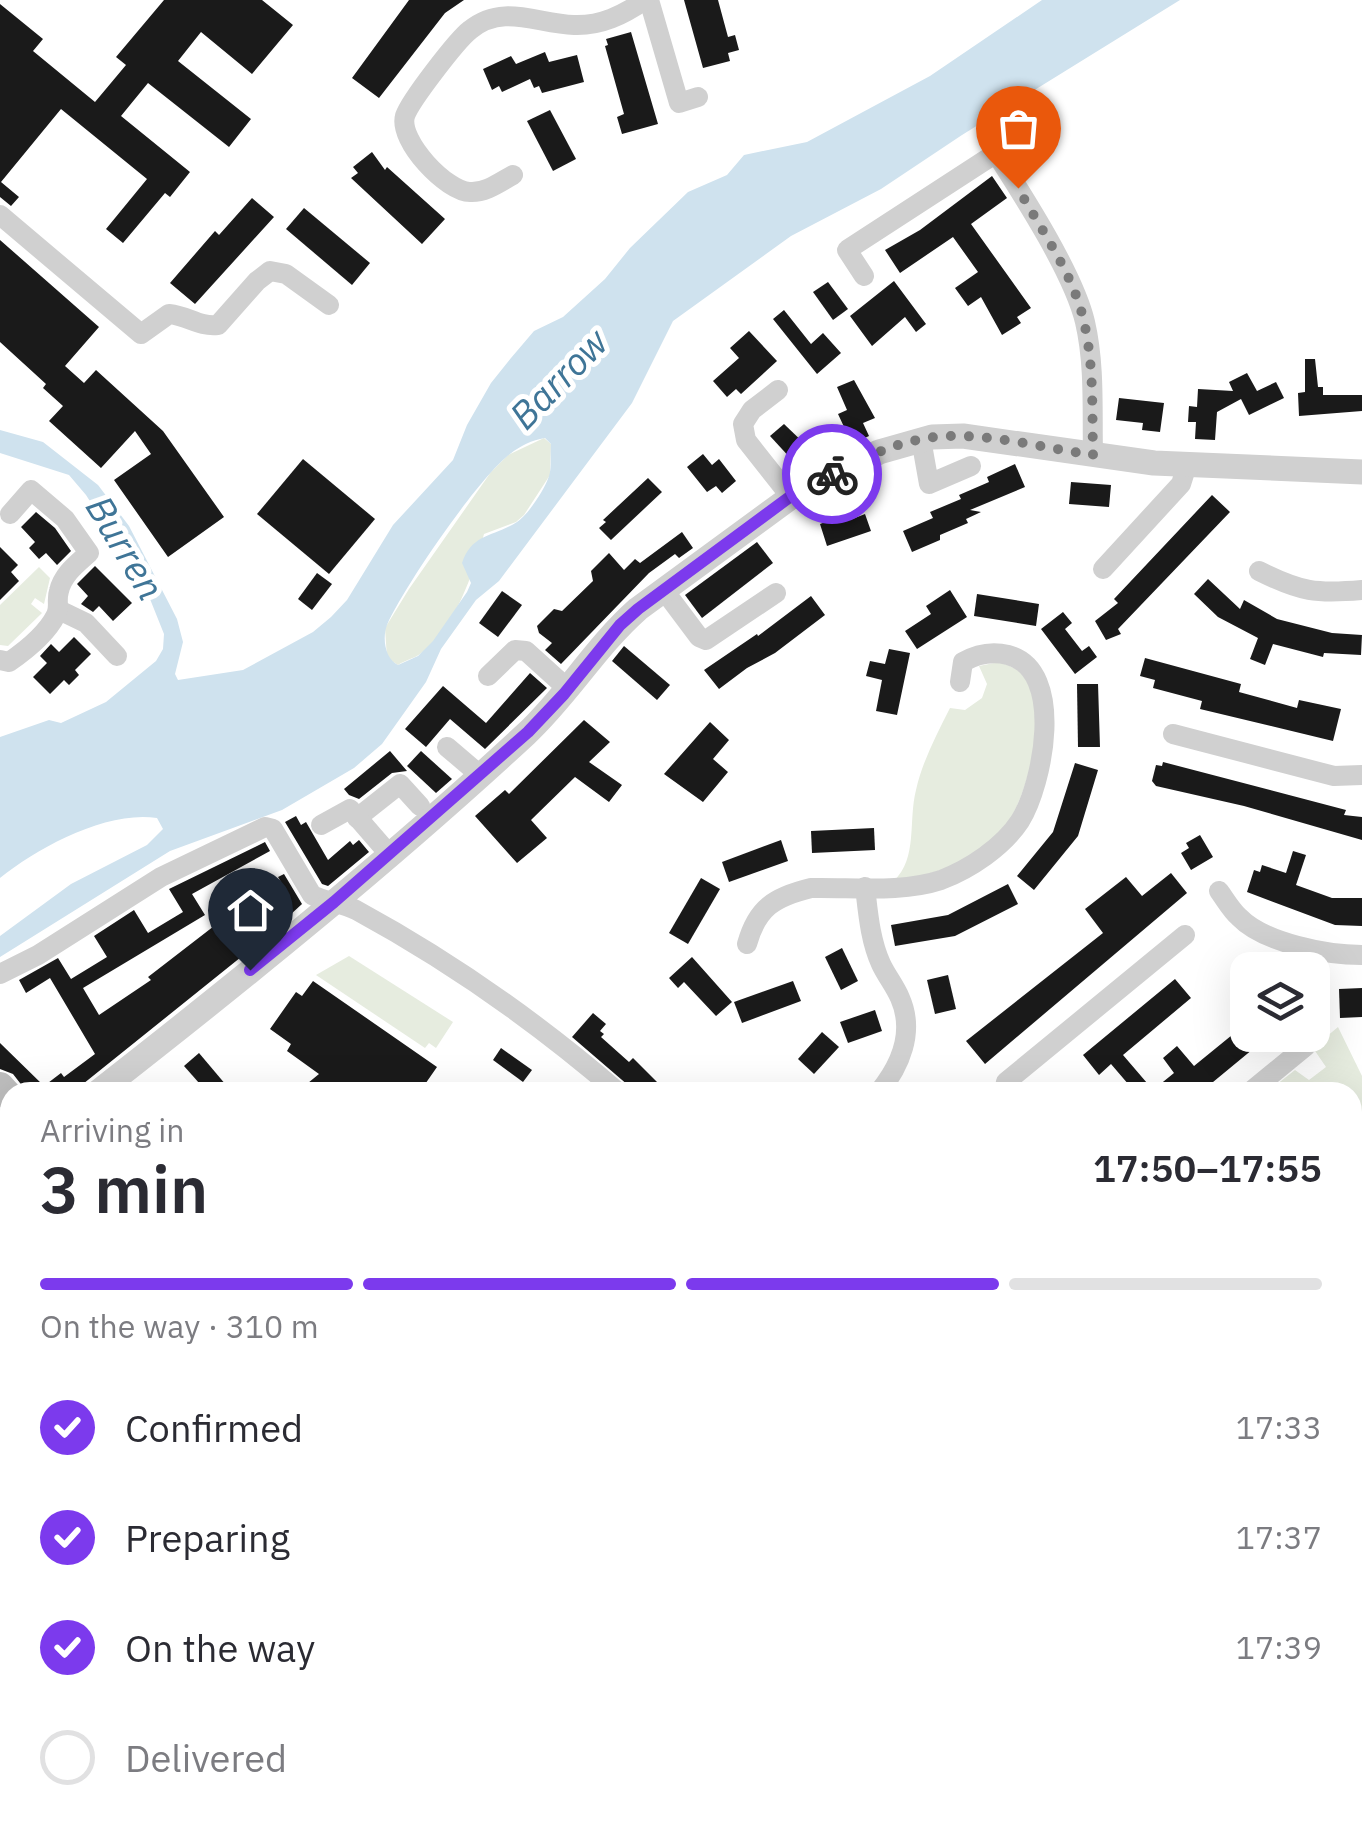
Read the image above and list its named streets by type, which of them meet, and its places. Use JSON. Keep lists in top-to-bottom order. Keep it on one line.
{"water":["Barrow","Burren"],"page":{"heading":["3 min","Arriving in","17:50–17:55"],"bar":"On the way · 310 m","list":[["Confirmed","17:33"],["Preparing","17:37"],["On the way","17:39"],"Delivered"]}}
